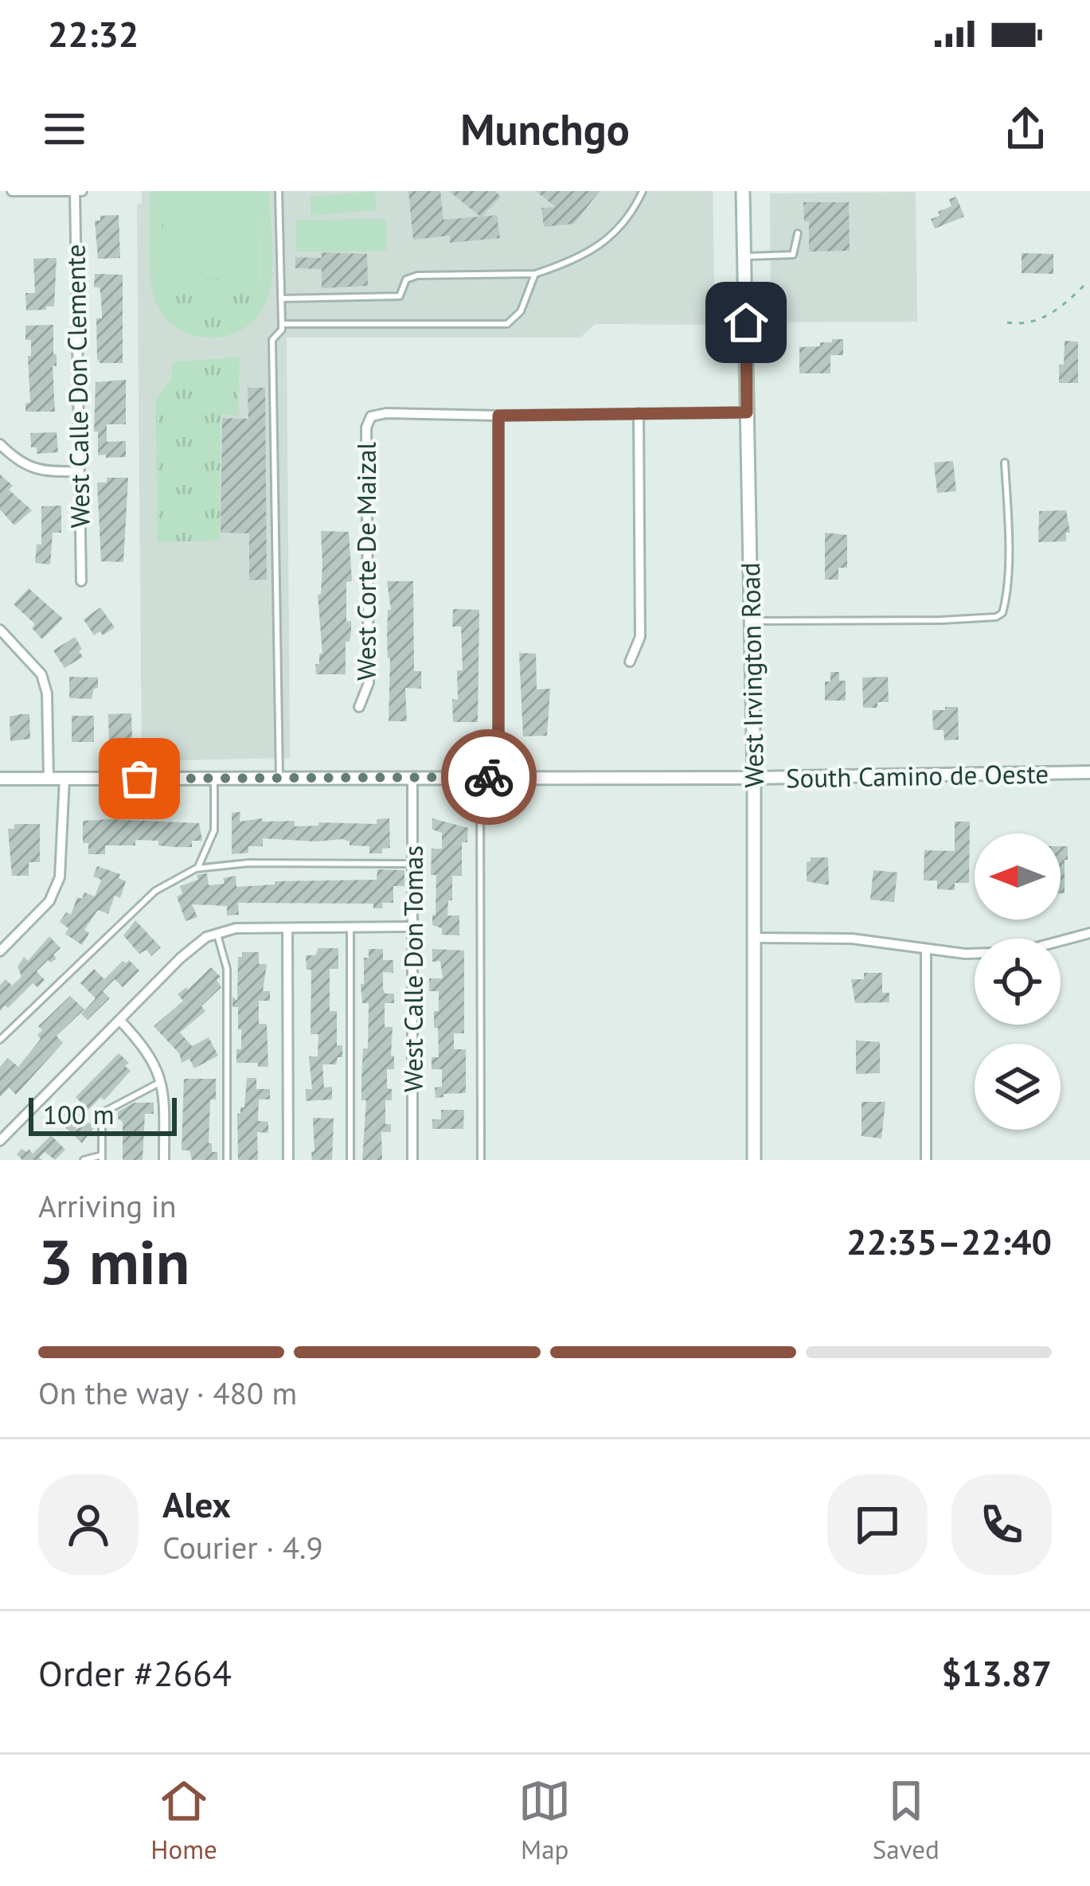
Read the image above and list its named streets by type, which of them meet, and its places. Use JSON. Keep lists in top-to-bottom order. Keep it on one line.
{"streets":{"main road":["West Irvington Road"],"street":["West Calle Don Clemente","West Corte De Maizal","South Camino de Oeste","West Calle Don Tomas"]},"crossings":[["West Irvington Road","South Camino de Oeste"],["South Camino de Oeste","West Calle Don Tomas"]],"scale_bar":"100 m","north":"left","page":{"status":"22:32","header":"Munchgo","scale":"100 m","heading":["3 min","Arriving in","22:35–22:40"],"panel":["Alex","Courier · 4.9","Order #2664","$13.87"],"bar":"On the way · 480 m","tabs":["Home","Map","Saved"]}}
